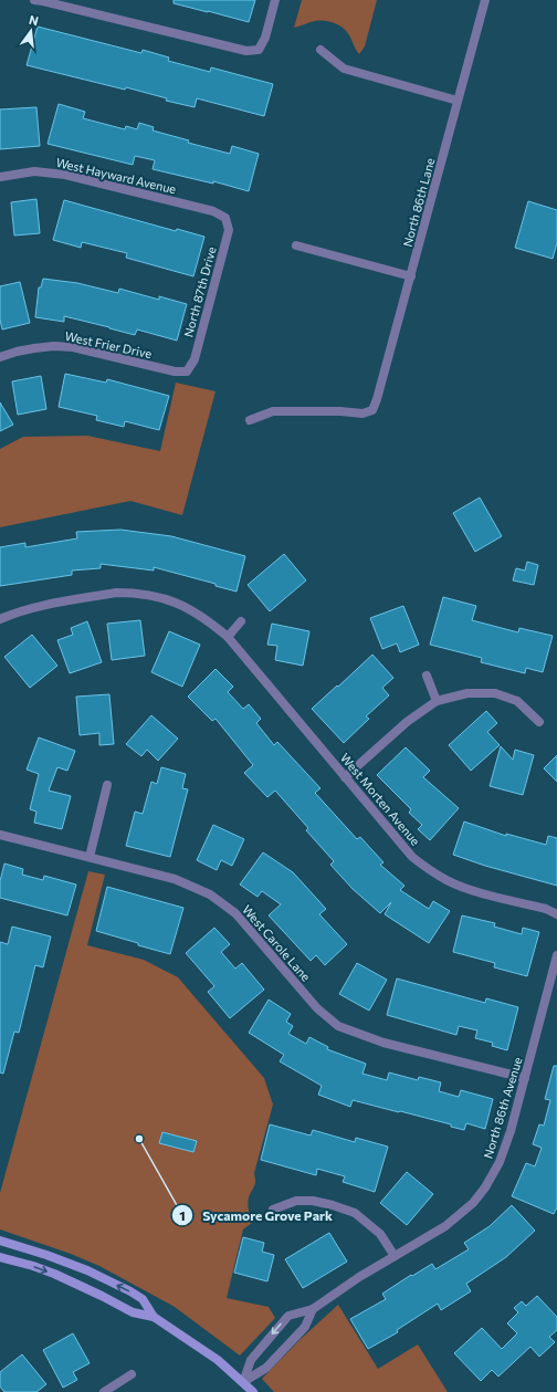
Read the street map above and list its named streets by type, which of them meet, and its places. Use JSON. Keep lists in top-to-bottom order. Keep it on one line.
{"streets":{"street":["West Hayward Avenue","North 86th Lane","North 87th Drive","West Frier Drive","West Morten Avenue","West Carole Lane","North 86th Avenue"]},"crossings":[["West Hayward Avenue","North 87th Drive"],["North 87th Drive","West Frier Drive"],["West Carole Lane","North 86th Avenue"]],"places":["Sycamore Grove Park"],"north":"top"}
